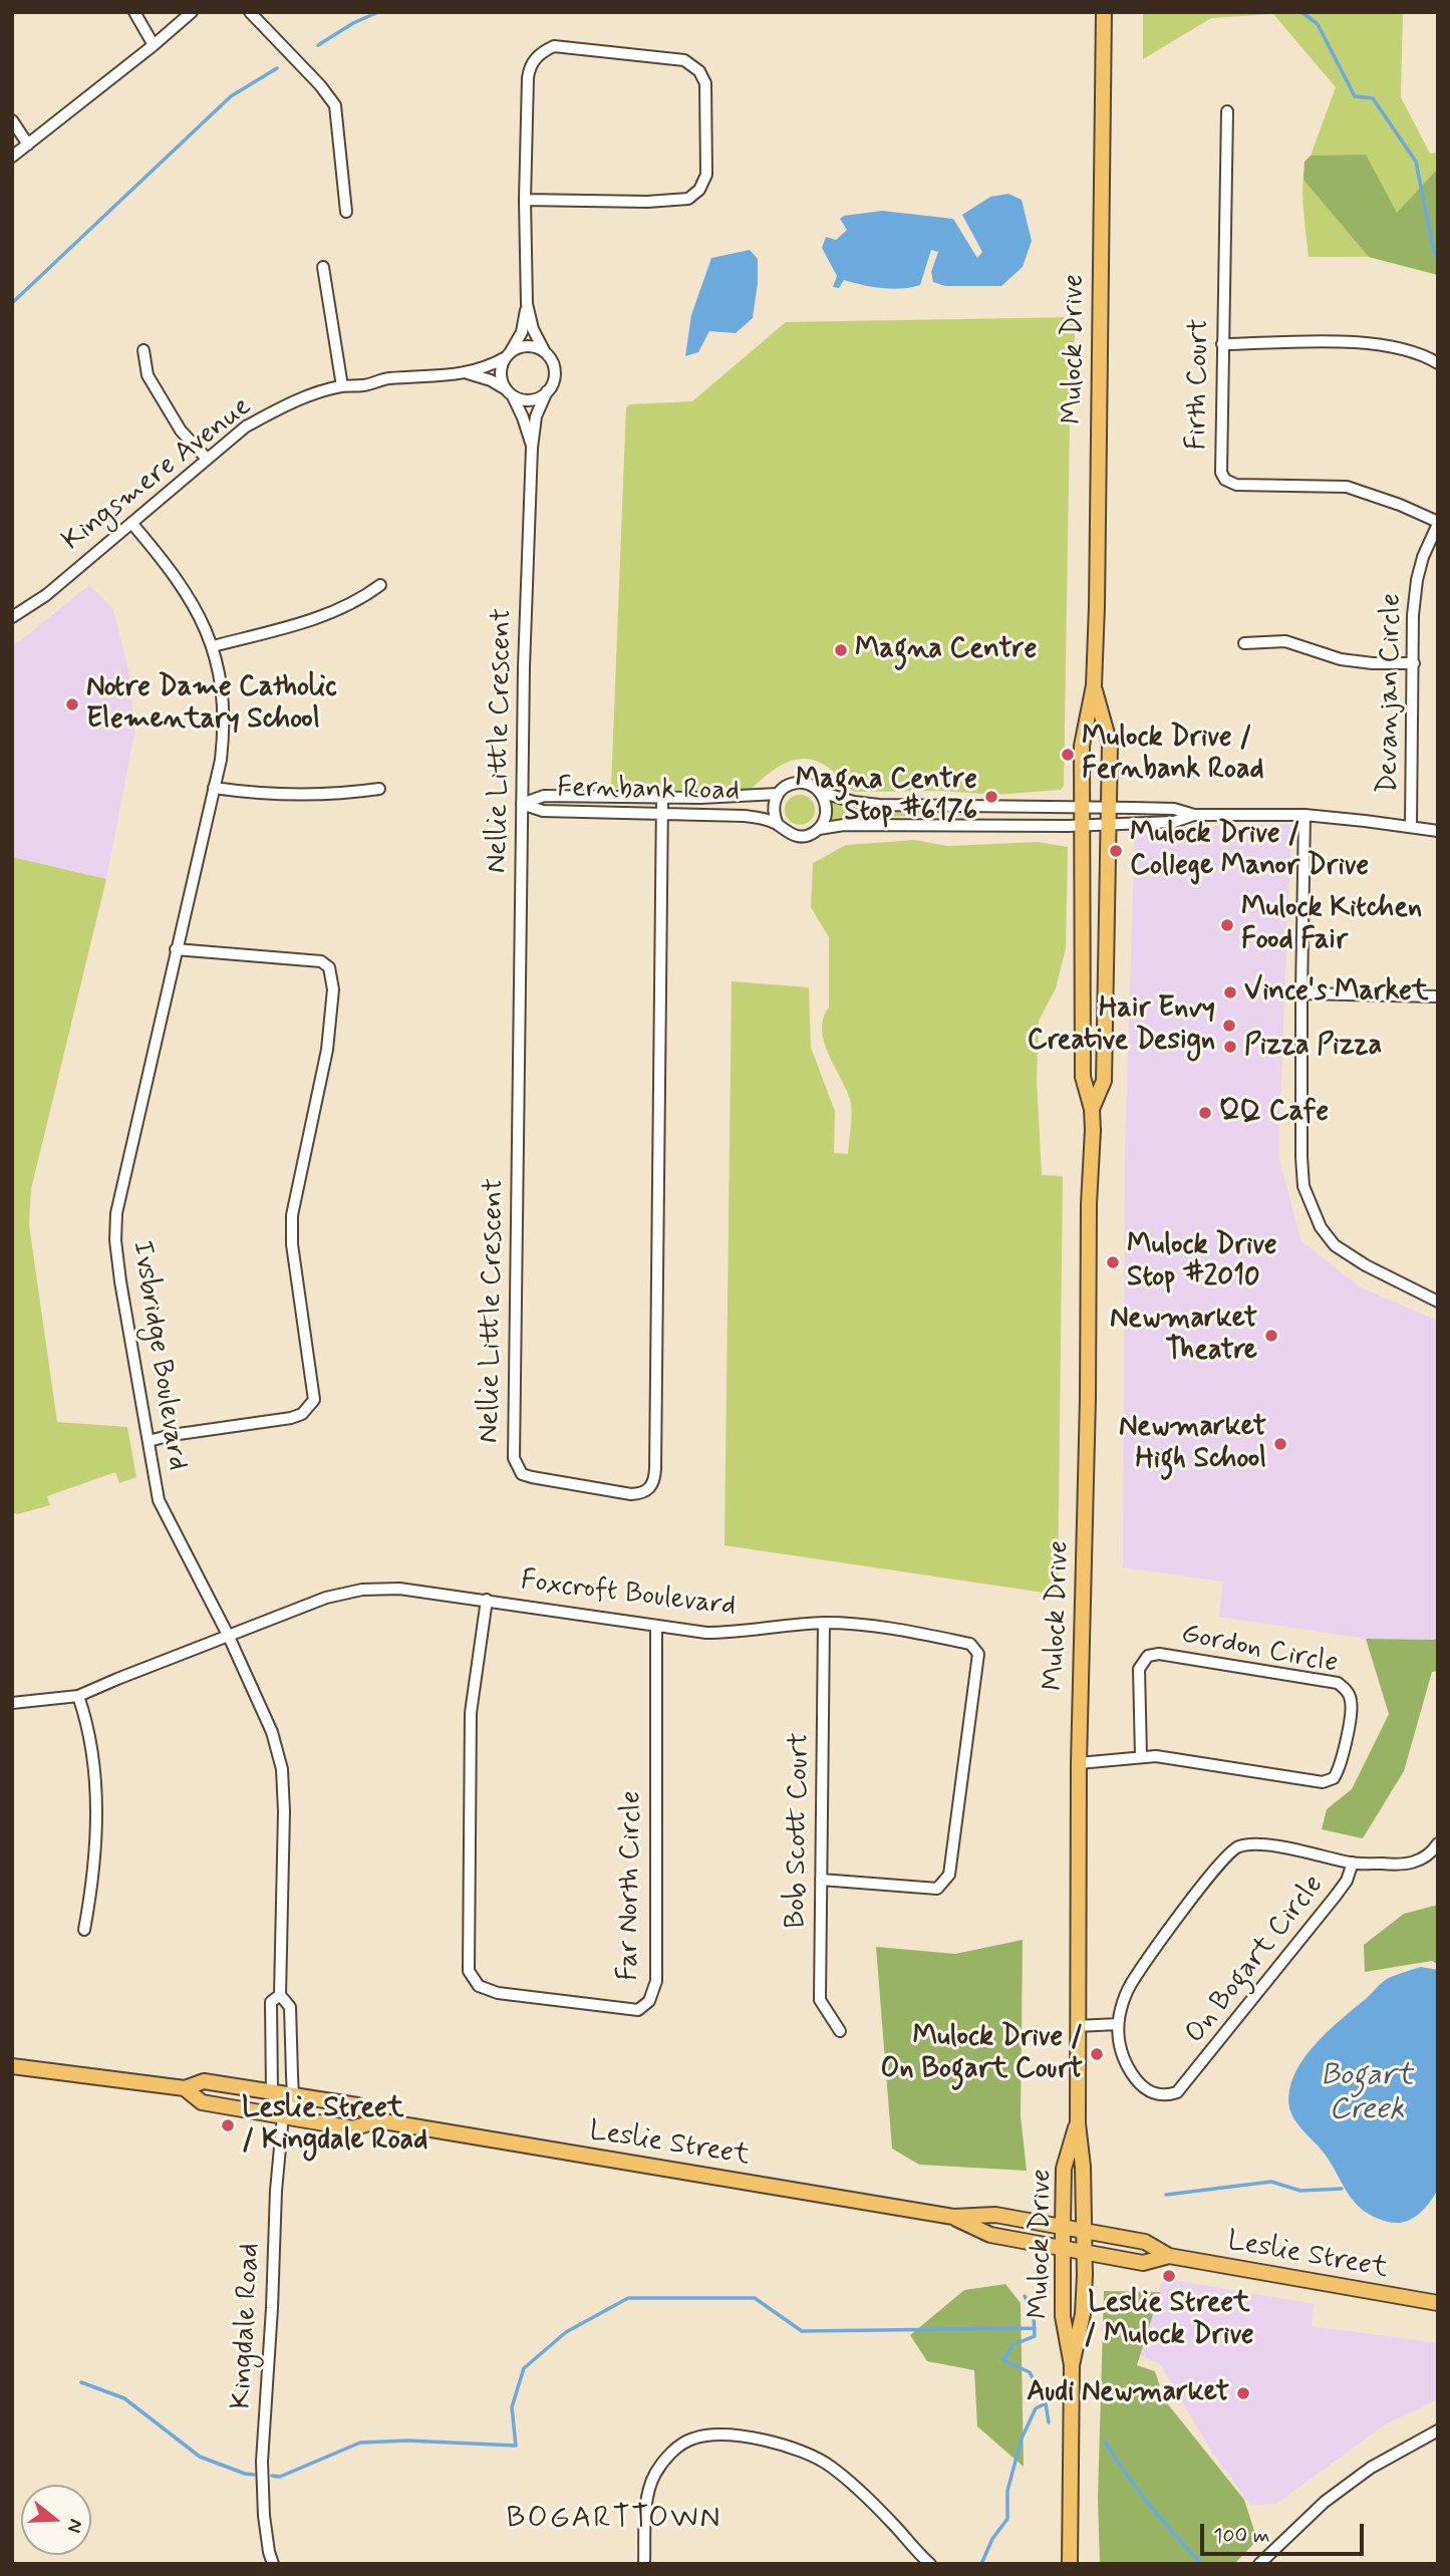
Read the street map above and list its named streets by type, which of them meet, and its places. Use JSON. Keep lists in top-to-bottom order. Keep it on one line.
{"streets":{"main road":["Mulock Drive","Leslie Street"],"street":["Firth Court","Kingsmere Avenue","Devanjan Circle","Nellie Little Crescent","Fernbank Road","Ivsbridge Boulevard","Foxcroft Boulevard","Gordon Circle","Bob Scott Court","Far North Circle","On Bogart Circle","Kingdale Road"]},"crossings":[["Mulock Drive","Gordon Circle"],["Mulock Drive","Leslie Street"],["Firth Court","Devanjan Circle"],["Kingsmere Avenue","Nellie Little Crescent"],["Kingsmere Avenue","Ivsbridge Boulevard"],["Nellie Little Crescent","Fernbank Road"],["Ivsbridge Boulevard","Foxcroft Boulevard"],["Ivsbridge Boulevard","Leslie Street"],["Ivsbridge Boulevard","Kingdale Road"],["Foxcroft Boulevard","Bob Scott Court"],["Foxcroft Boulevard","Far North Circle"],["Leslie Street","Kingdale Road"]],"districts":["BOGARTTOWN"],"water":["Bogart Creek"],"places":["Magna Centre","Notre Dame Catholic Elementary School","Mulock Drive / Fernbank Road","Magna Centre Stop #6176","Mulock Drive / College Manor Drive","Mulock Kitchen Food Fair","Vince's Market","Hair Envy Creative Design","Pizza Pizza","QQ Cafe","Mulock Drive Stop #2010","Newmarket Theatre","Newmarket High School","Mulock Drive / On Bogart Court","Leslie Street / Kingdale Road","Leslie Street / Mulock Drive","Audi Newmarket"],"scale_bar":"100 m","north":"right"}
